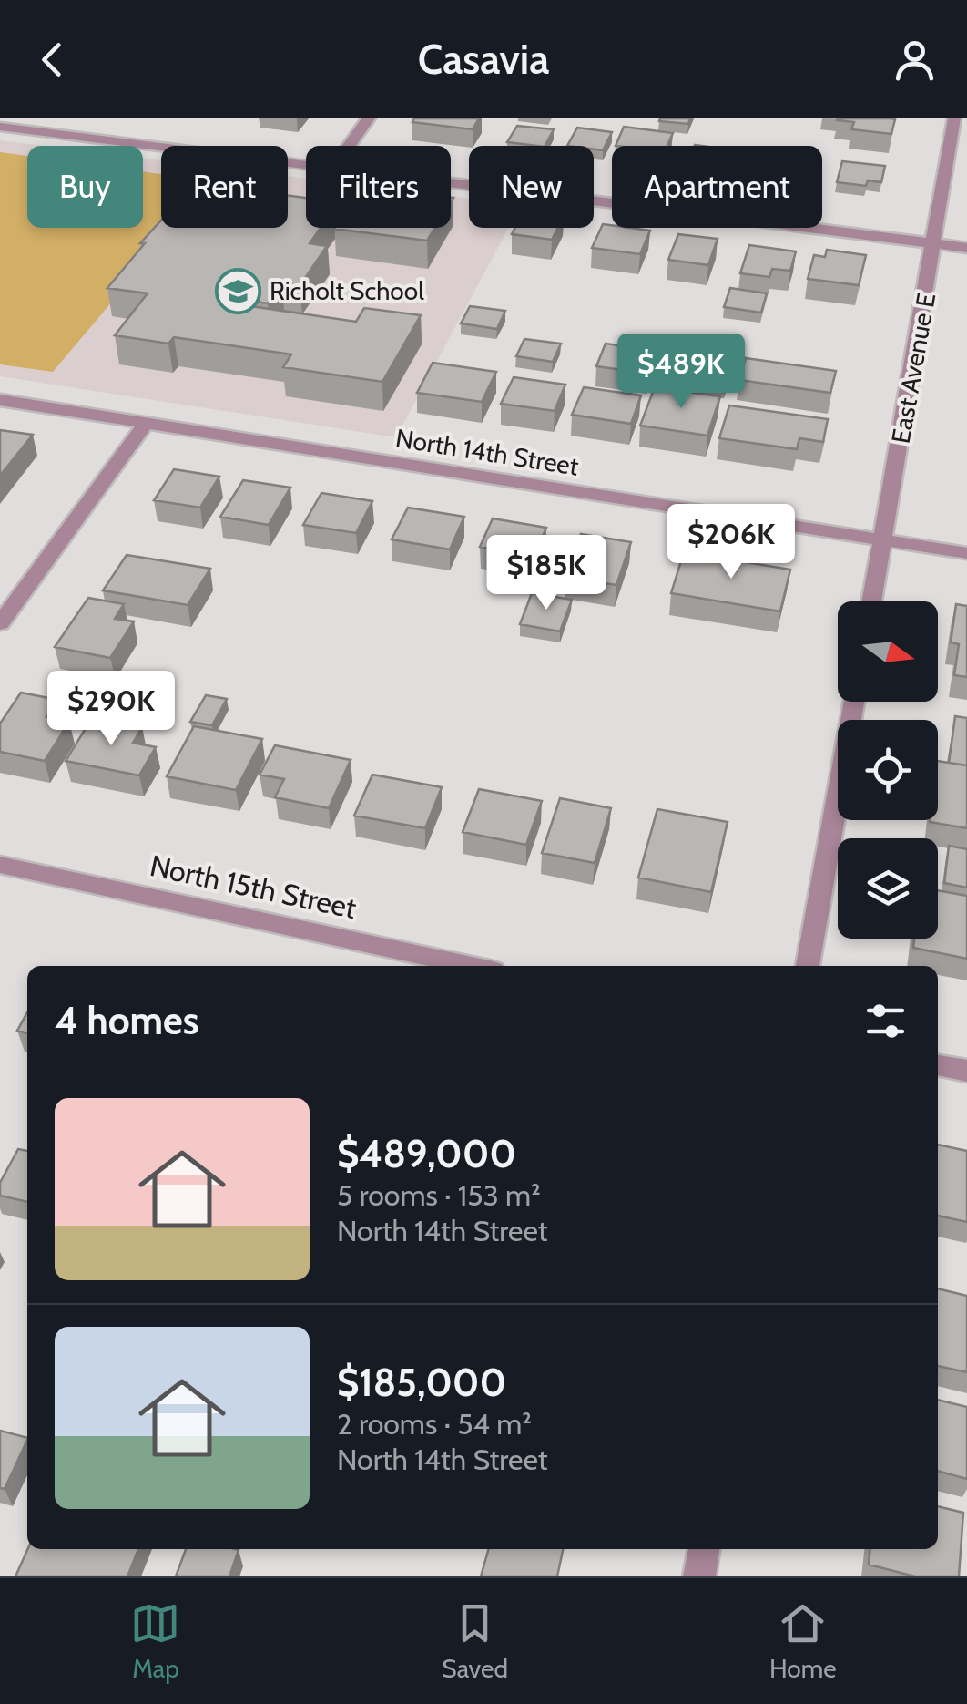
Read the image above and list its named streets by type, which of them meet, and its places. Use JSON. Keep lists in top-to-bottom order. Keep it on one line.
{"streets":{"street":["East Avenue E","North 14th Street","North 15th Street"]},"crossings":[["East Avenue E","North 14th Street"]],"places":{"school or university":["Richolt School"]},"north":"right","page":{"header":"Casavia","chip":["Buy","Rent","Filters","New","Apartment"],"price":["$489K","$206K","$185K","$290K"],"heading":"4 homes","list":[{"name":"$489,000","note":"5 rooms · 153 m² · North 14th Street"},{"name":"$185,000","note":"2 rooms · 54 m² · North 14th Street"}],"tabs":["Map","Saved","Home"]}}
